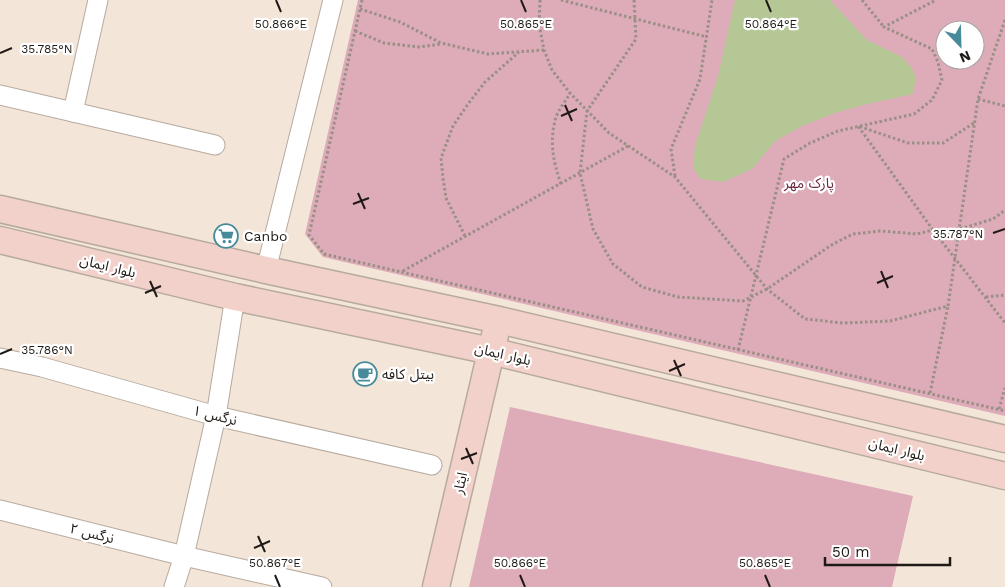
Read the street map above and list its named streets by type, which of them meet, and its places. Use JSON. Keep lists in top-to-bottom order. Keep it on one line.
{"streets":{"street":["بلوار ایمان","نرگس ۱","ایثار","نرگس ۲"]},"crossings":[["بلوار ایمان","ایثار"]],"parks":["پارک مهر"],"places":{"supermarket":["Canbo"],"cafe":["بیتل کافه"]},"scale_bar":"50 m","north":"bottom right","coordinates":["50.866°E","50.865°E","50.864°E","35.785°N","35.787°N","35.786°N","50.867°E"]}
